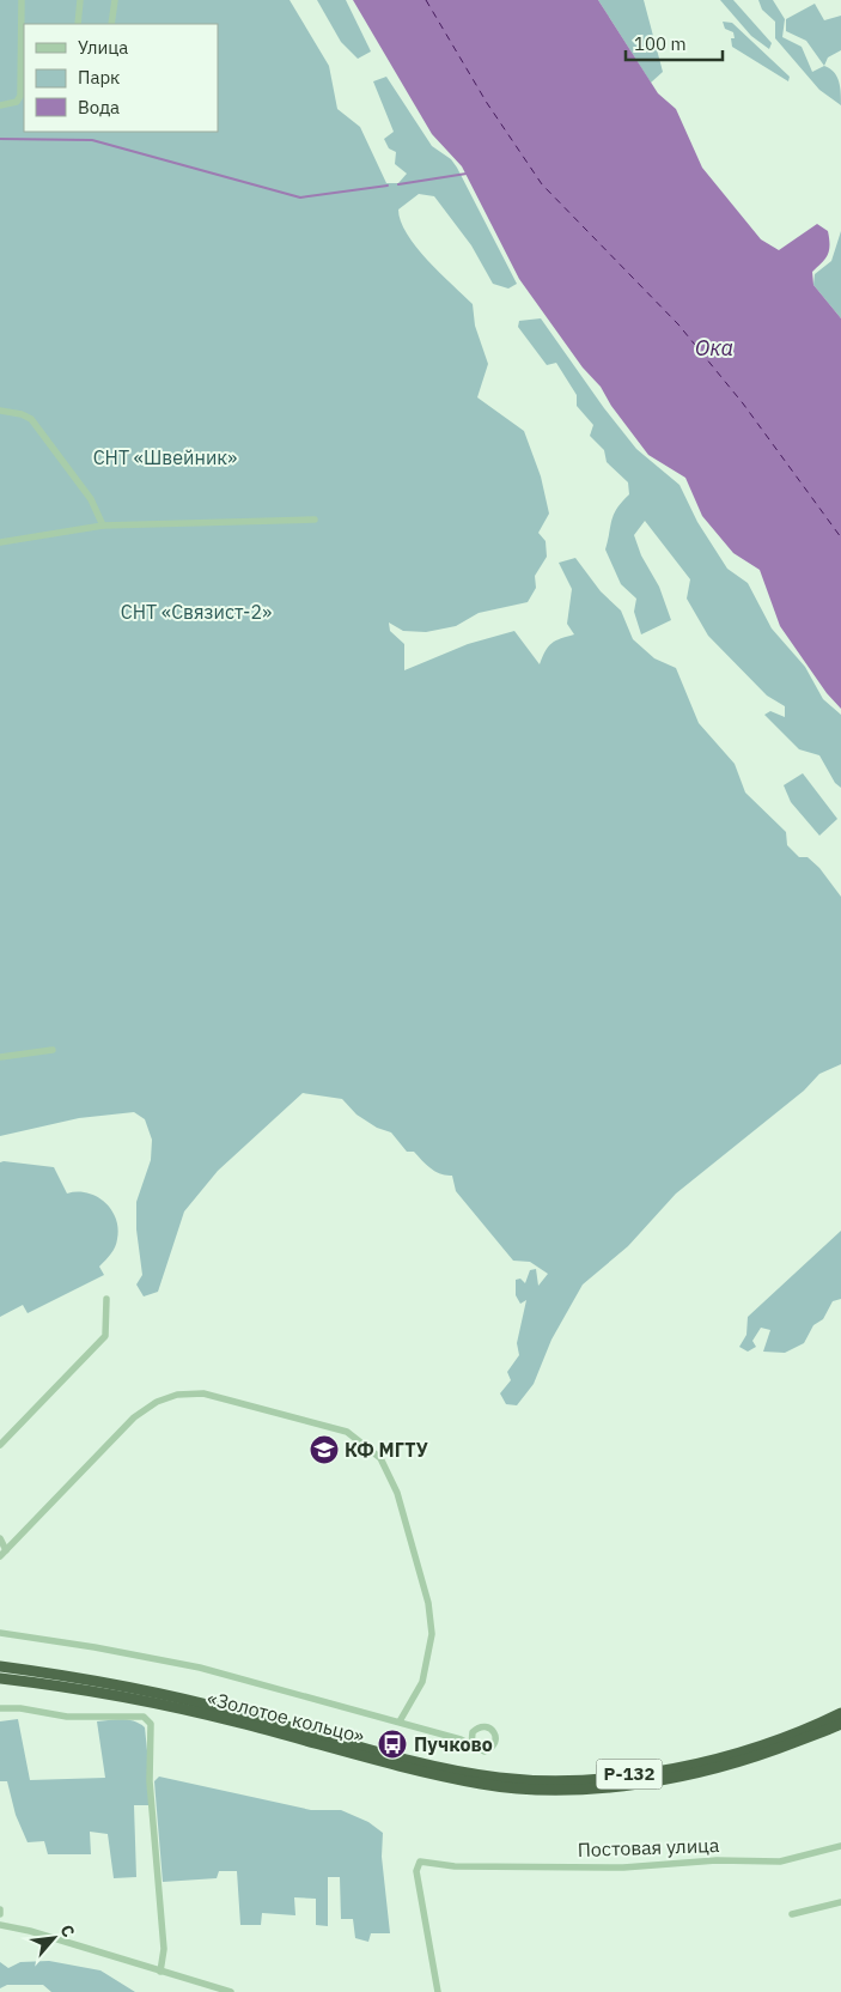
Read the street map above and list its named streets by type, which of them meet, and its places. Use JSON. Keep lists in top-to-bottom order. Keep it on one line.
{"streets":{"highway":["«Золотое кольцо»","Р-132"],"street":["Постовая улица"]},"water":["Ока"],"parks":["СНТ «Швейник»","СНТ «Связист-2»"],"places":{"school or university":["КФ МГТУ"],"bus stop":["Пучково"]},"legend":["Улица","Парк","Вода"],"scale_bar":"100 m","north":"top right"}
